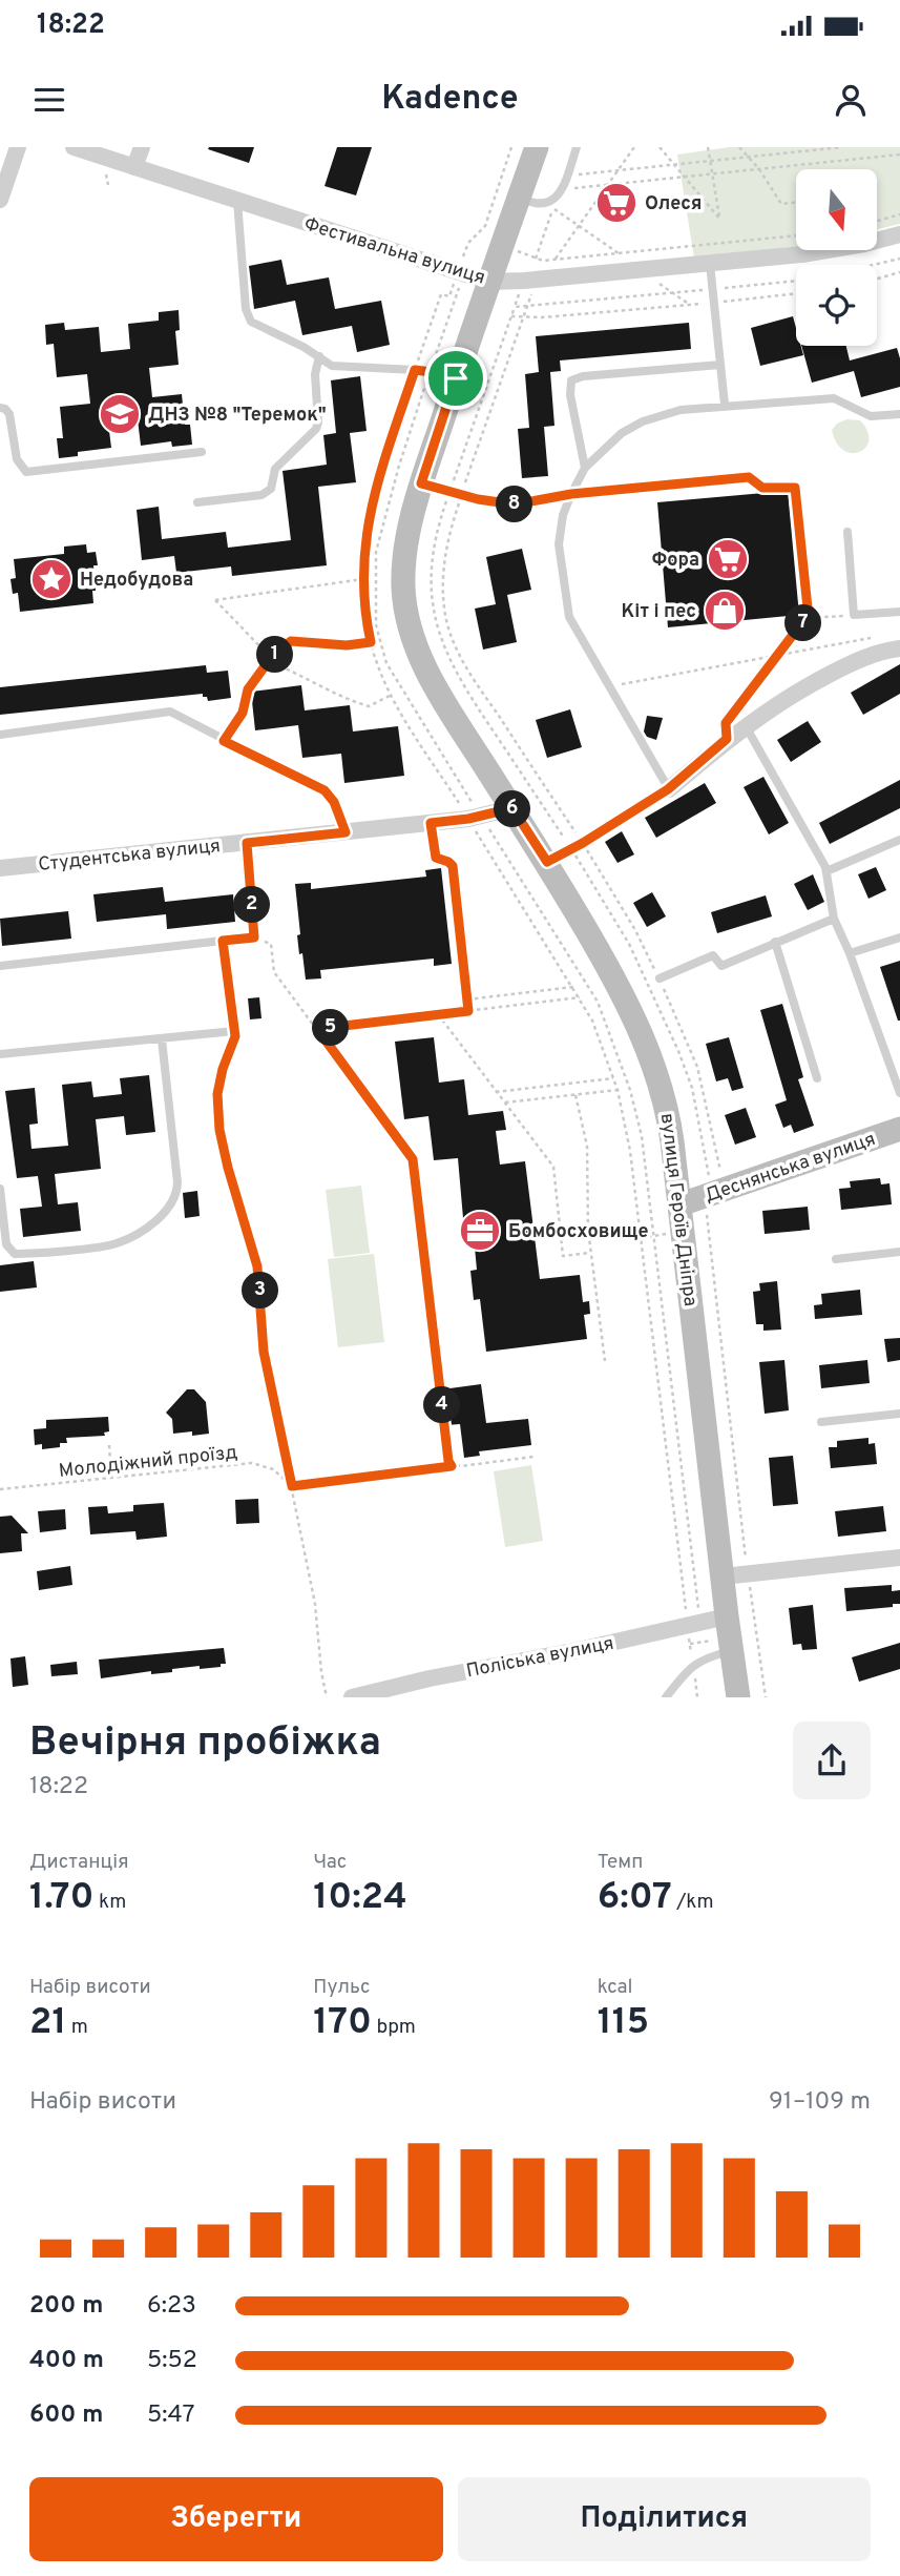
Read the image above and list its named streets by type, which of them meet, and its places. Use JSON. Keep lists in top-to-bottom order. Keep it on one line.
{"streets":{"street":["Фестивальна вулиця","Студентська вулиця","Деснянська вулиця","вулиця Героїв Дніпра","Поліська вулиця"],"path":["Молодіжний проїзд"]},"crossings":[["Фестивальна вулиця","вулиця Героїв Дніпра"],["Студентська вулиця","вулиця Героїв Дніпра"],["Деснянська вулиця","вулиця Героїв Дніпра"],["вулиця Героїв Дніпра","Поліська вулиця"]],"places":{"supermarket":["Олеся","Фора"],"school or university":["ДНЗ №8 \"Теремок\""],"place":["Недобудова"],"shop":["Кіт і пес"],"office":["Бомбосховище"]},"north":"bottom","page":{"status":"18:22","header":"Kadence","pins":["8","7","1","6","2","5","3","4"],"heading":["Вечірня пробіжка","18:22"],"stats":[["Дистанція","1.70 km"],["Час","10:24"],["Темп","6:07 /km"],["Набір висоти","21 m"],["Пульс","170 bpm"],["kcal","115"]],"chart":["Набір висоти","91–109 m"],"list":[{"name":"200 m","note":"6:23"},{"name":"400 m","note":"5:52"},{"name":"600 m","note":"5:47"}],"buttons":["Зберегти","Поділитися"]}}
